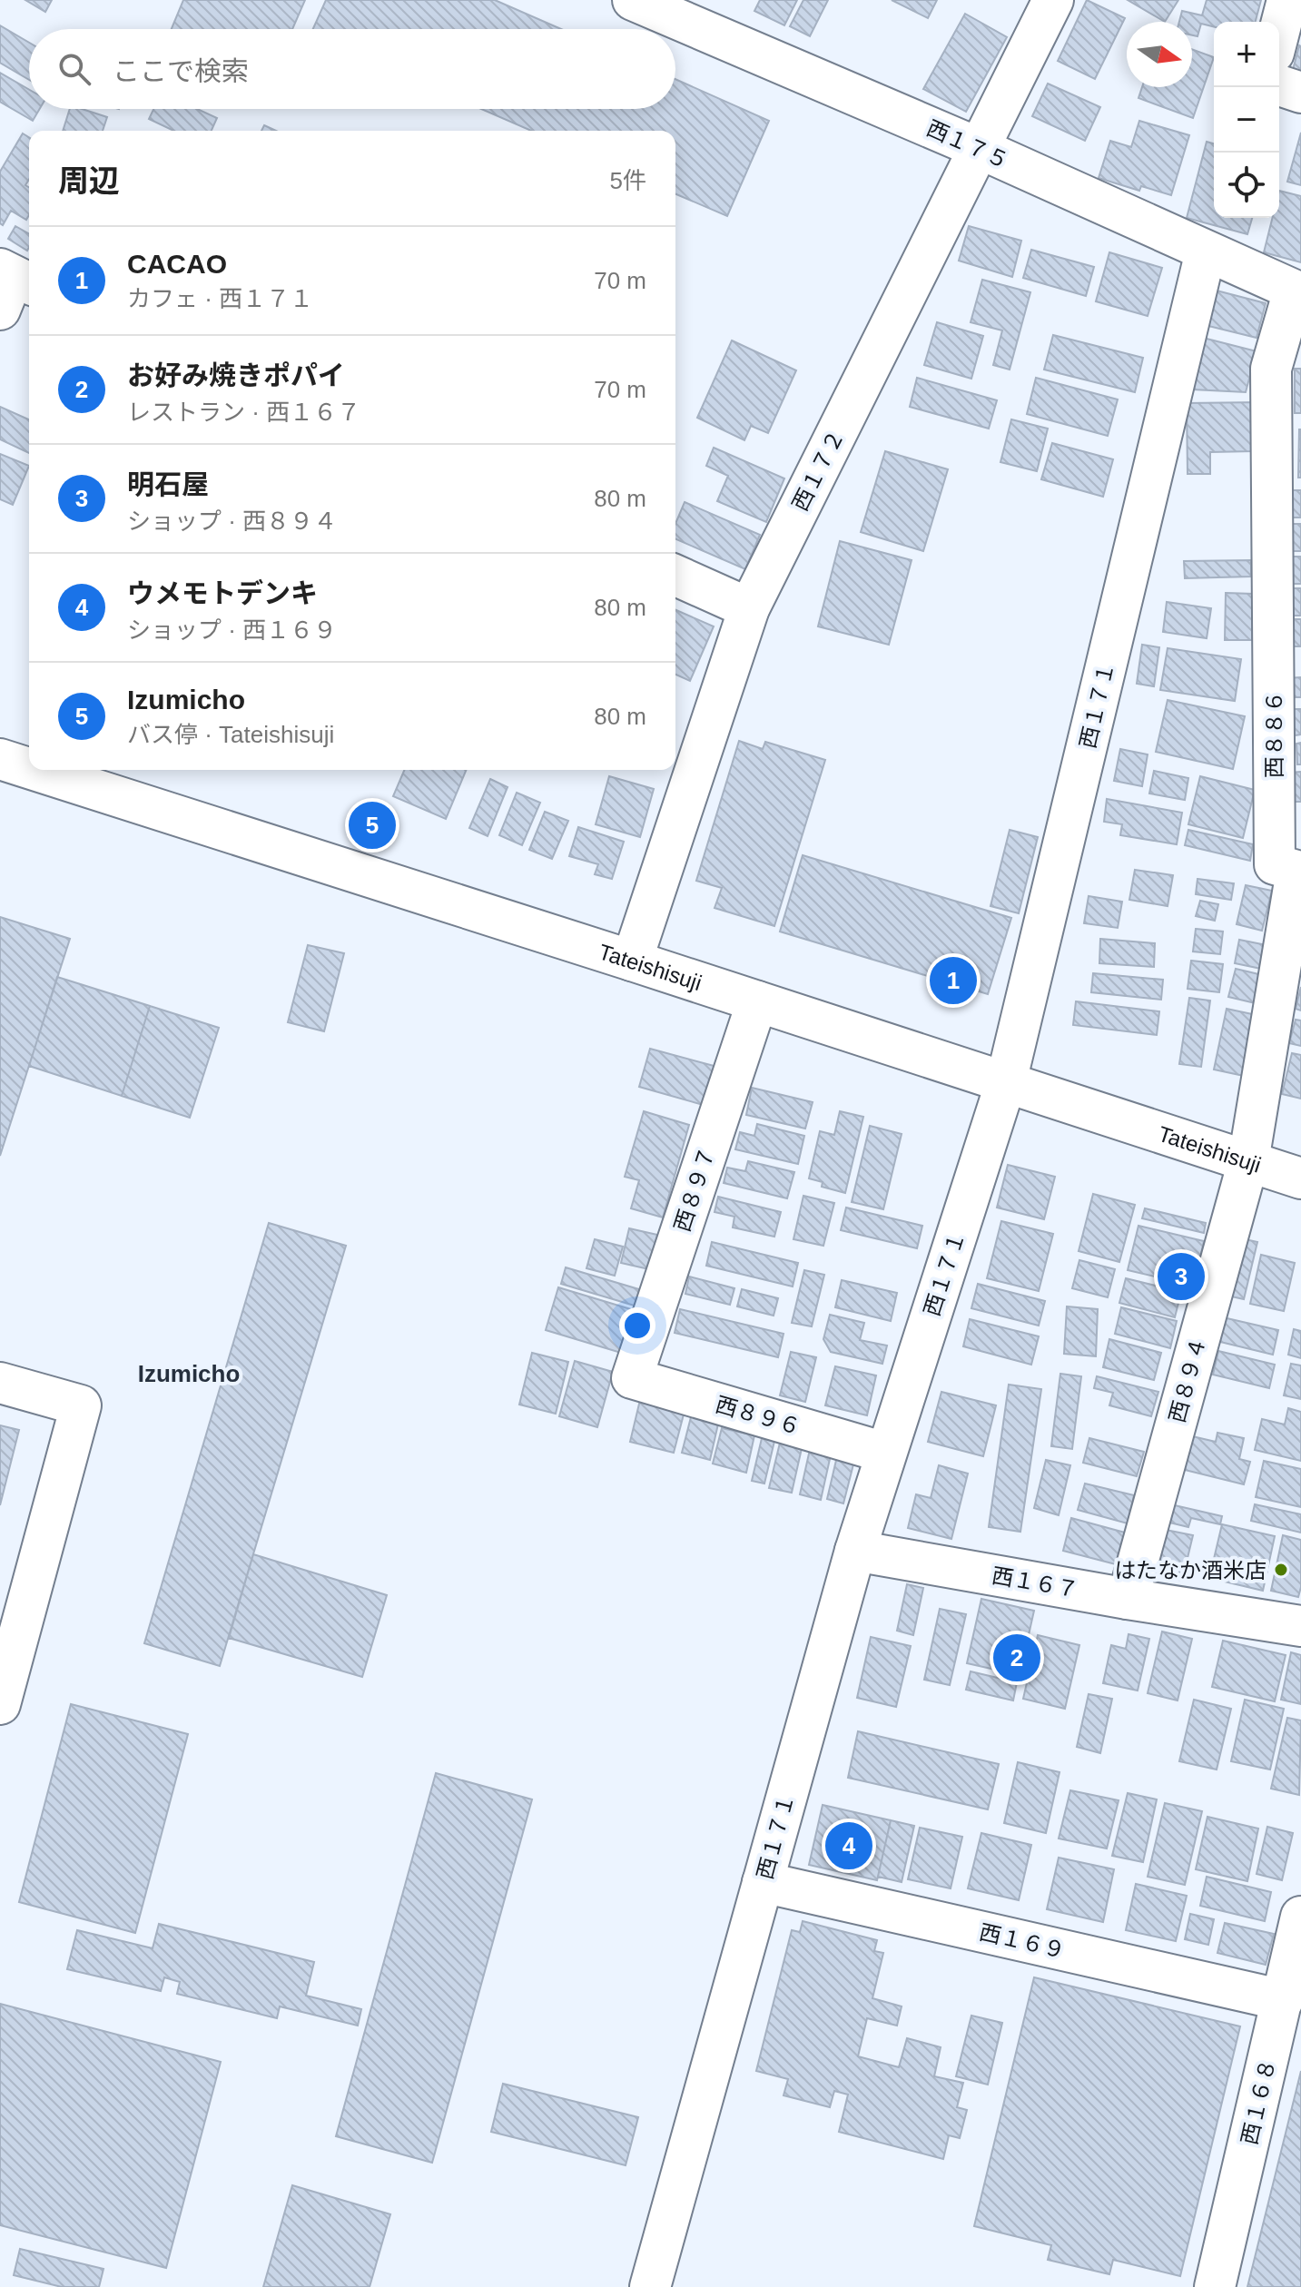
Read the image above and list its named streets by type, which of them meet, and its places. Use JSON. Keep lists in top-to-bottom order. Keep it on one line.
{"streets":{"street":["西１７５","西１７２","西１７１","西８８６","Tateishisuji","西８９７","西８９４","西８９６","西１６７","西１６９","西１６８"]},"crossings":[["西１７５","西１７２"],["西１７５","西１７１"],["西１７５","西８８６"],["西１７２","Tateishisuji"],["西１７１","Tateishisuji"],["西１７１","西８９６"],["西１７１","西１６７"],["西１７１","西１６９"],["西８８６","Tateishisuji"],["西８８６","西８９４"],["Tateishisuji","西８９７"],["Tateishisuji","西８９４"],["西８９７","西８９６"],["西８９４","西１６７"],["西１６９","西１６８"]],"districts":["Izumicho"],"places":["はたなか酒米店"],"north":"right","page":{"map_buttons":["+","−"],"search":"ここで検索","heading":["周辺","5件"],"list":[{"mark":"1","name":"CACAO","note":"カフェ · 西１７１","value":"70 m"},{"mark":"2","name":"お好み焼きポパイ","note":"レストラン · 西１６７","value":"70 m"},{"mark":"3","name":"明石屋","note":"ショップ · 西８９４","value":"80 m"},{"mark":"4","name":"ウメモトデンキ","note":"ショップ · 西１６９","value":"80 m"},{"mark":"5","name":"Izumicho","note":"バス停 · Tateishisuji","value":"80 m"}],"pins":["5","1","3","2","4"]}}
